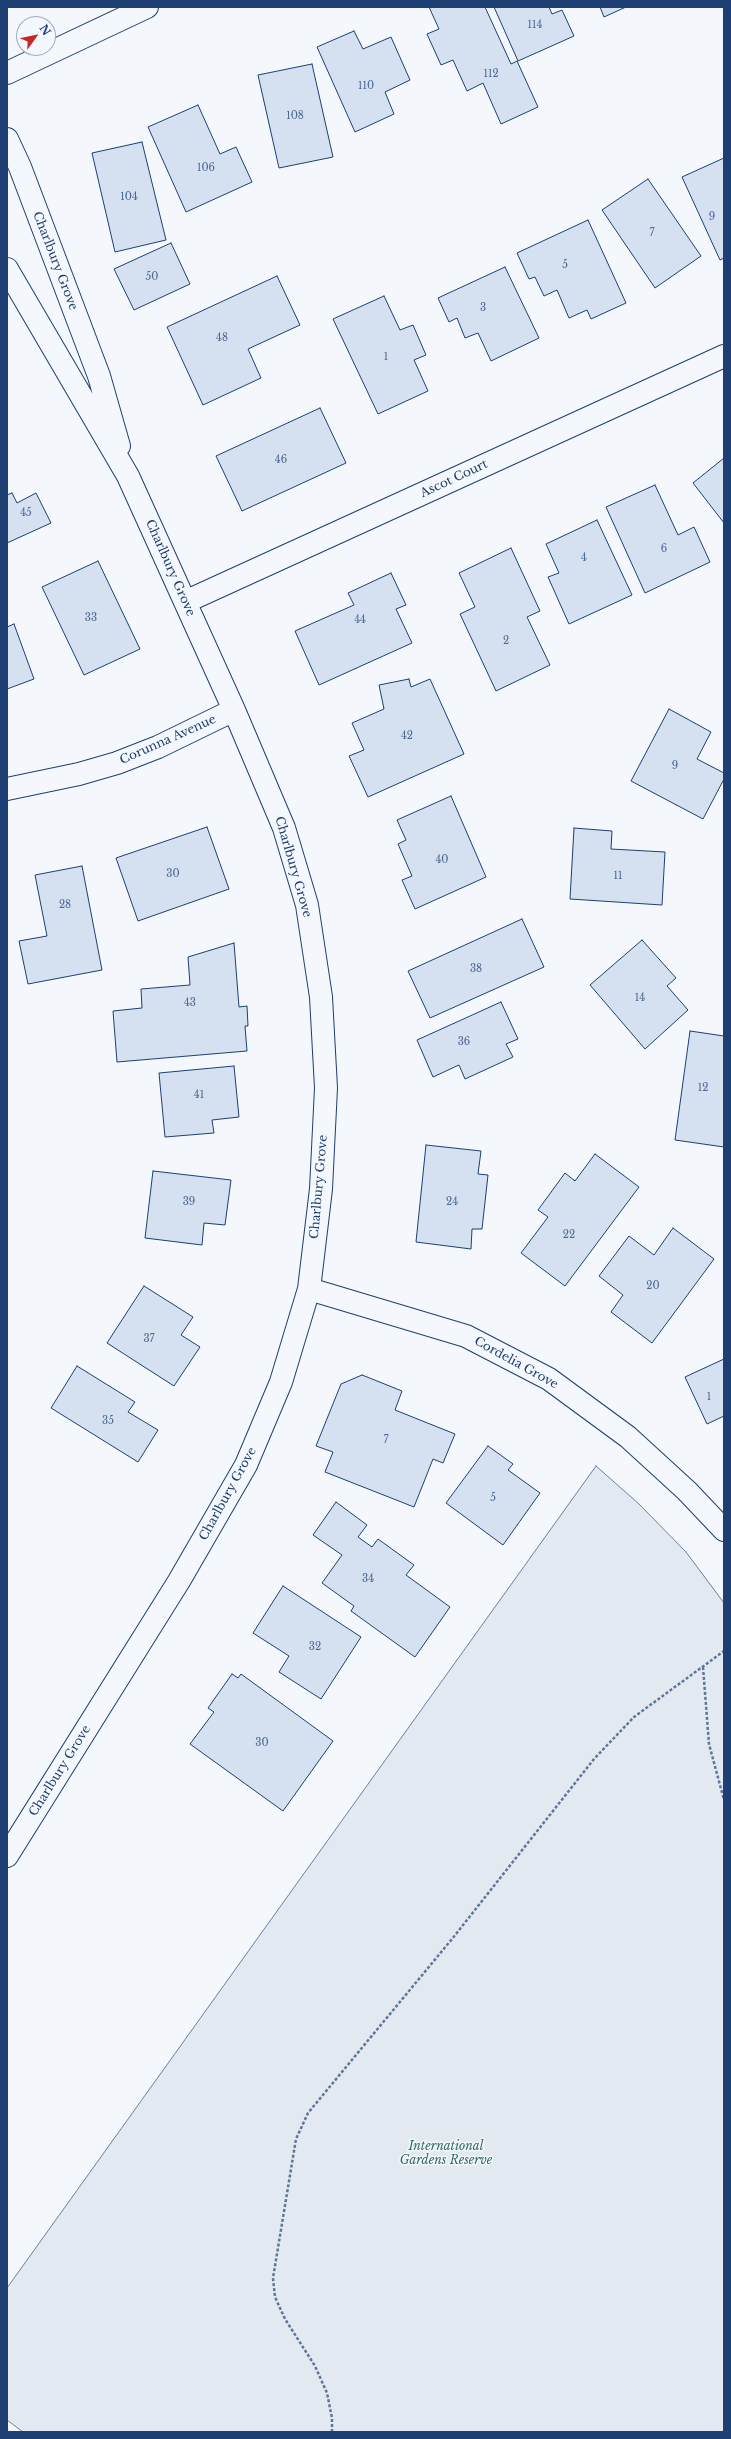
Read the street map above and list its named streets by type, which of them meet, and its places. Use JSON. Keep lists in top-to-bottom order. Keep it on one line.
{"streets":{"street":["Charlbury Grove","Ascot Court","Corunna Avenue","Cordelia Grove"]},"crossings":[["Charlbury Grove","Ascot Court"],["Charlbury Grove","Corunna Avenue"],["Charlbury Grove","Cordelia Grove"]],"parks":["International Gardens Reserve"],"house_numbers":["114","112","110","108","106","104","9","7","5","50","3","48","1","46","45","6","4","33","44","2","42","9","40","30","11","28","38","14","43","36","12","41","39","24","22","20","37","1","35","7","5","34","32","30"],"north":"top right"}
